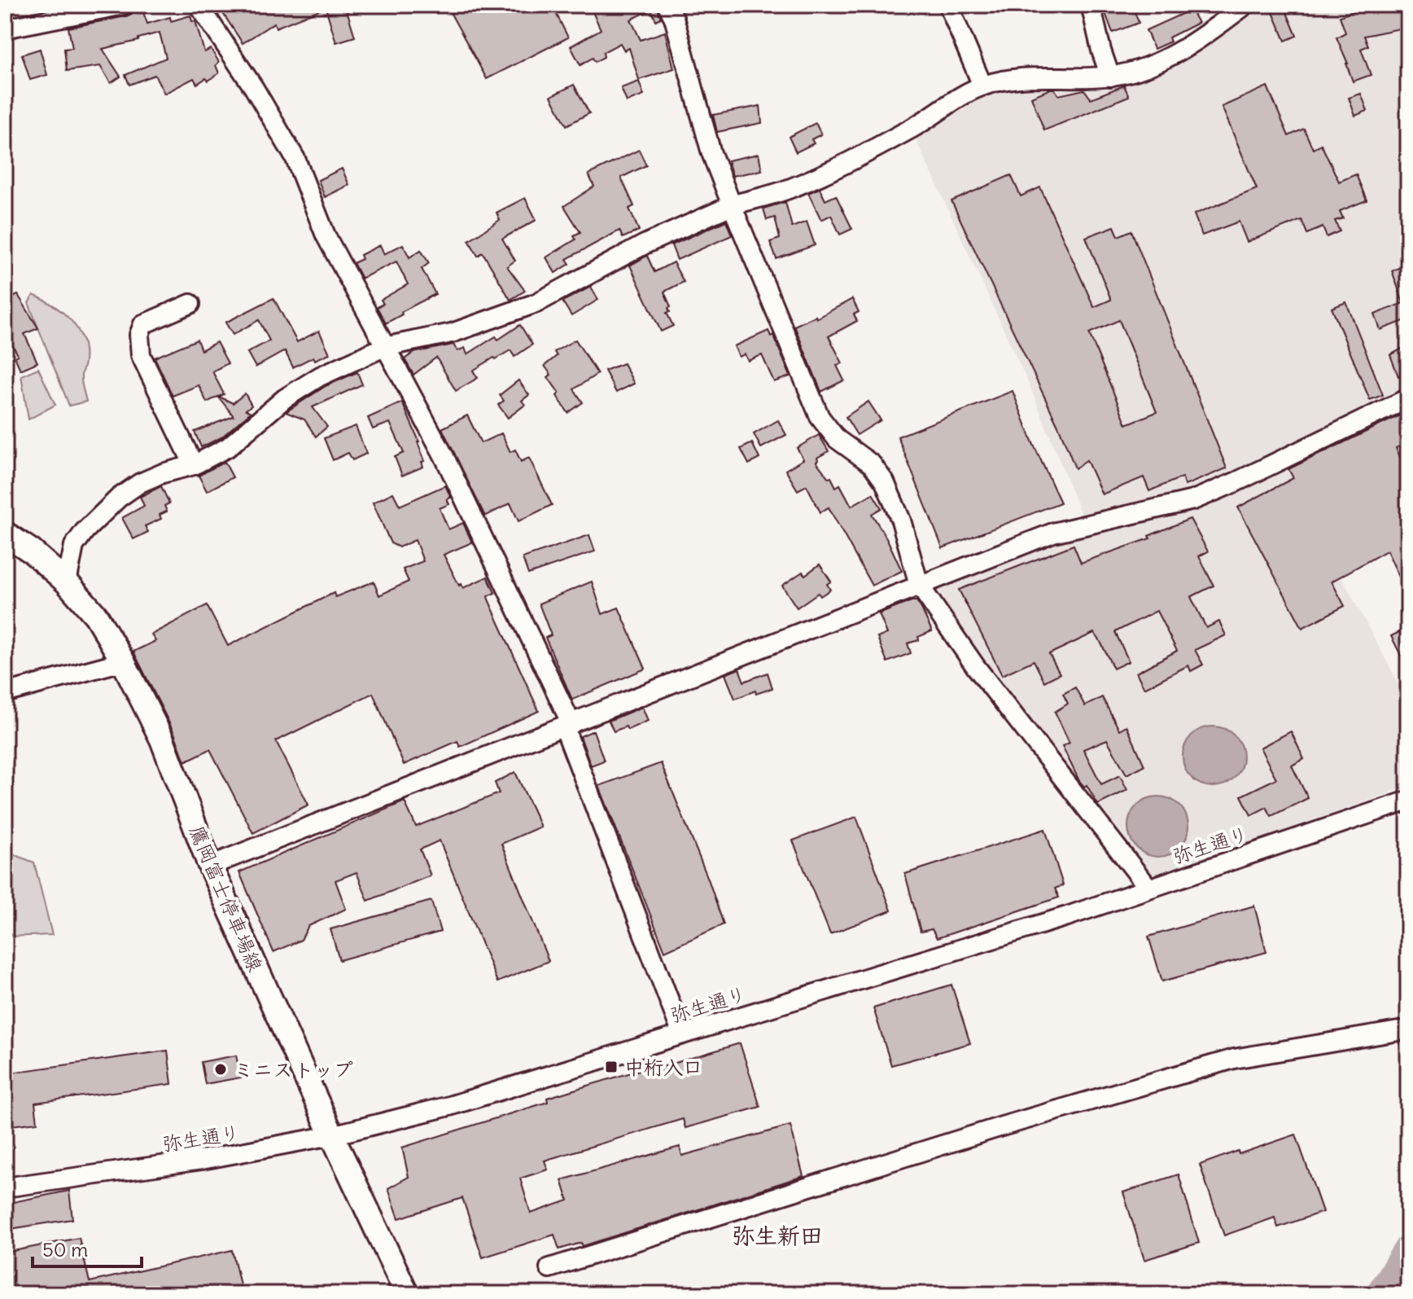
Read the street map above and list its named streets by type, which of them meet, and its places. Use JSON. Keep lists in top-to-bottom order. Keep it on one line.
{"streets":{"main road":["鷹岡富士停車場線"],"street":["弥生通り"]},"crossings":[["弥生通り","鷹岡富士停車場線"]],"districts":["弥生新田"],"places":{"transit":["中桁入口"],"other":["ミニストップ"]},"scale_bar":"50 m"}
